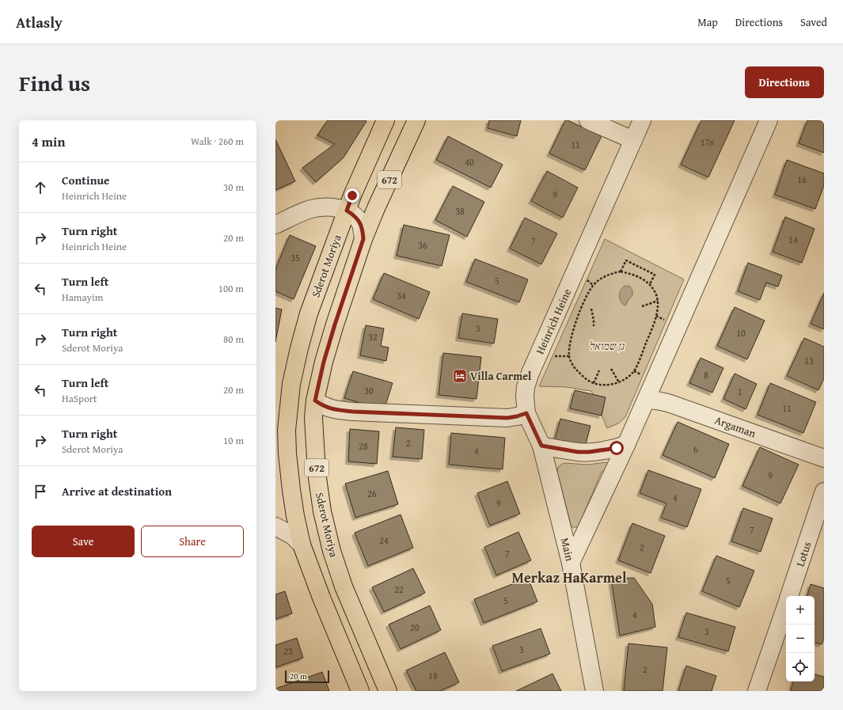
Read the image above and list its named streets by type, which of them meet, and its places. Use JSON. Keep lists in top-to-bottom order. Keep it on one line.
{"streets":{"main road":["672","Sderot Moriya"],"street":["Heinrich Heine","Argaman","Main","Lotus"]},"crossings":[["Heinrich Heine","Main"]],"districts":["Merkaz HaKarmel"],"parks":["גן שמואל"],"places":{"hotel":["Villa Carmel"]},"house_numbers":["17א","11","40","16","9","38","14","7","36","35","5","34","3","10","32","13","8","30","1","11","2","28","6","4","9","26","4","9","7","24","2","7","5","22","5","4","20","3","3","23","2","18"],"scale_bar":"20 m","page":{"header":"Atlasly","nav":["Map","Directions","Saved"],"title":"Find us","buttons":["Directions",["Save","Share"]],"heading":["4 min","Walk · 260 m"],"list":[["Continue","Heinrich Heine","30 m"],["Turn right","Heinrich Heine","20 m"],["Turn left","Hamayim","100 m"],["Turn right","Sderot Moriya","80 m"],["Turn left","HaSport","20 m"],["Turn right","Sderot Moriya","10 m"],"Arrive at destination"],"map_buttons":["+","−"],"scale":"20 m"}}
